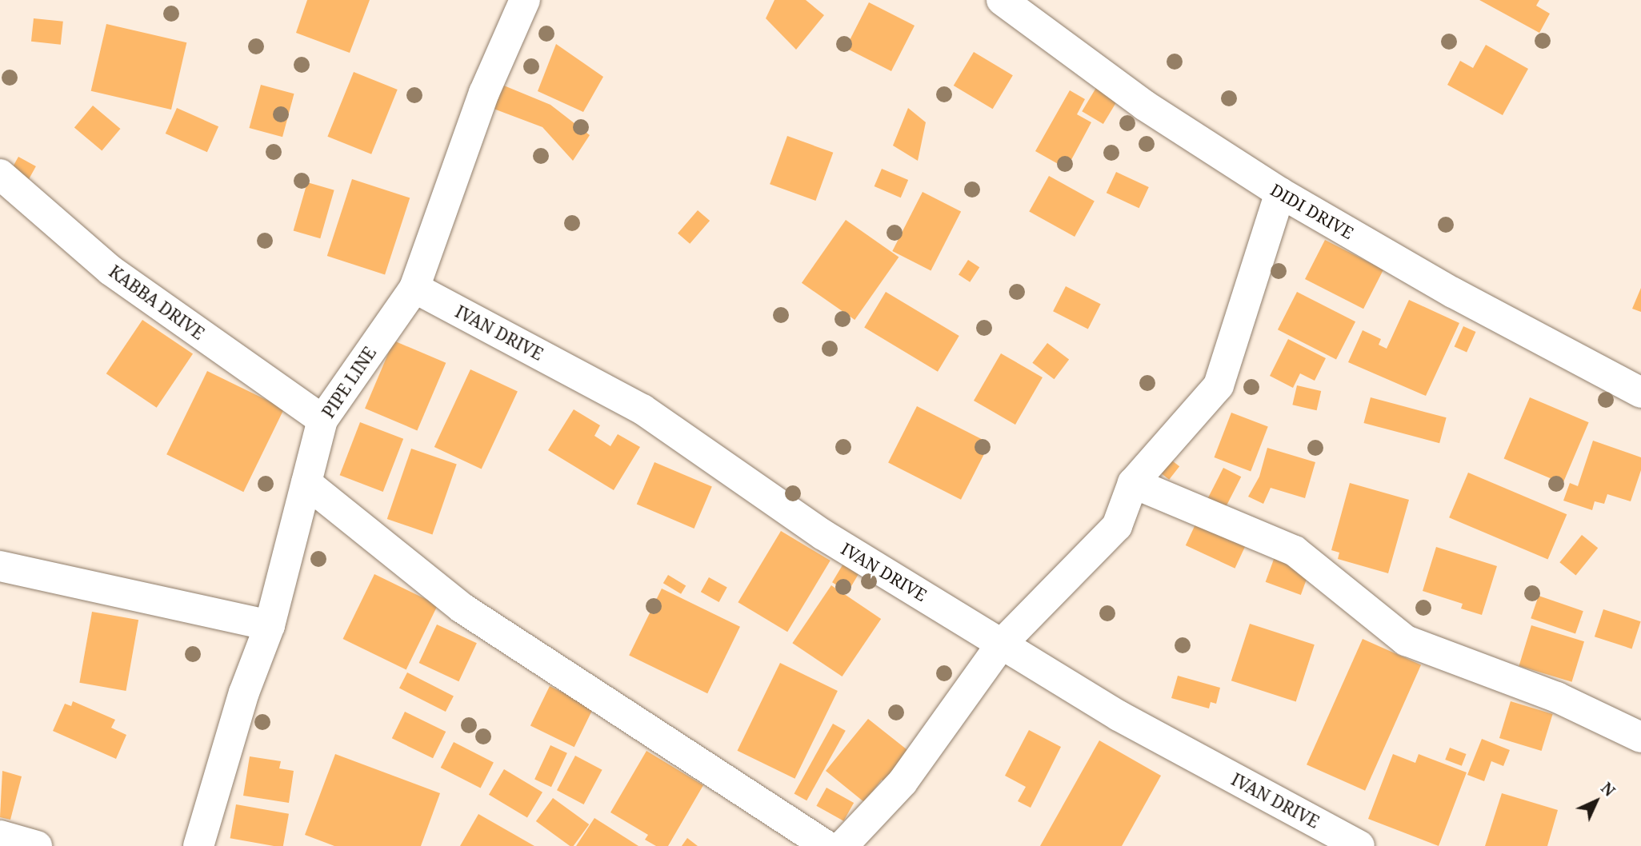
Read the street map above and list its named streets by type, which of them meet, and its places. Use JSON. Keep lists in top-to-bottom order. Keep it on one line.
{"streets":{"street":["DIDI DRIVE","KABBA DRIVE","IVAN DRIVE","PIPE LINE"]},"crossings":[["KABBA DRIVE","PIPE LINE"],["IVAN DRIVE","PIPE LINE"]],"north":"top right"}
